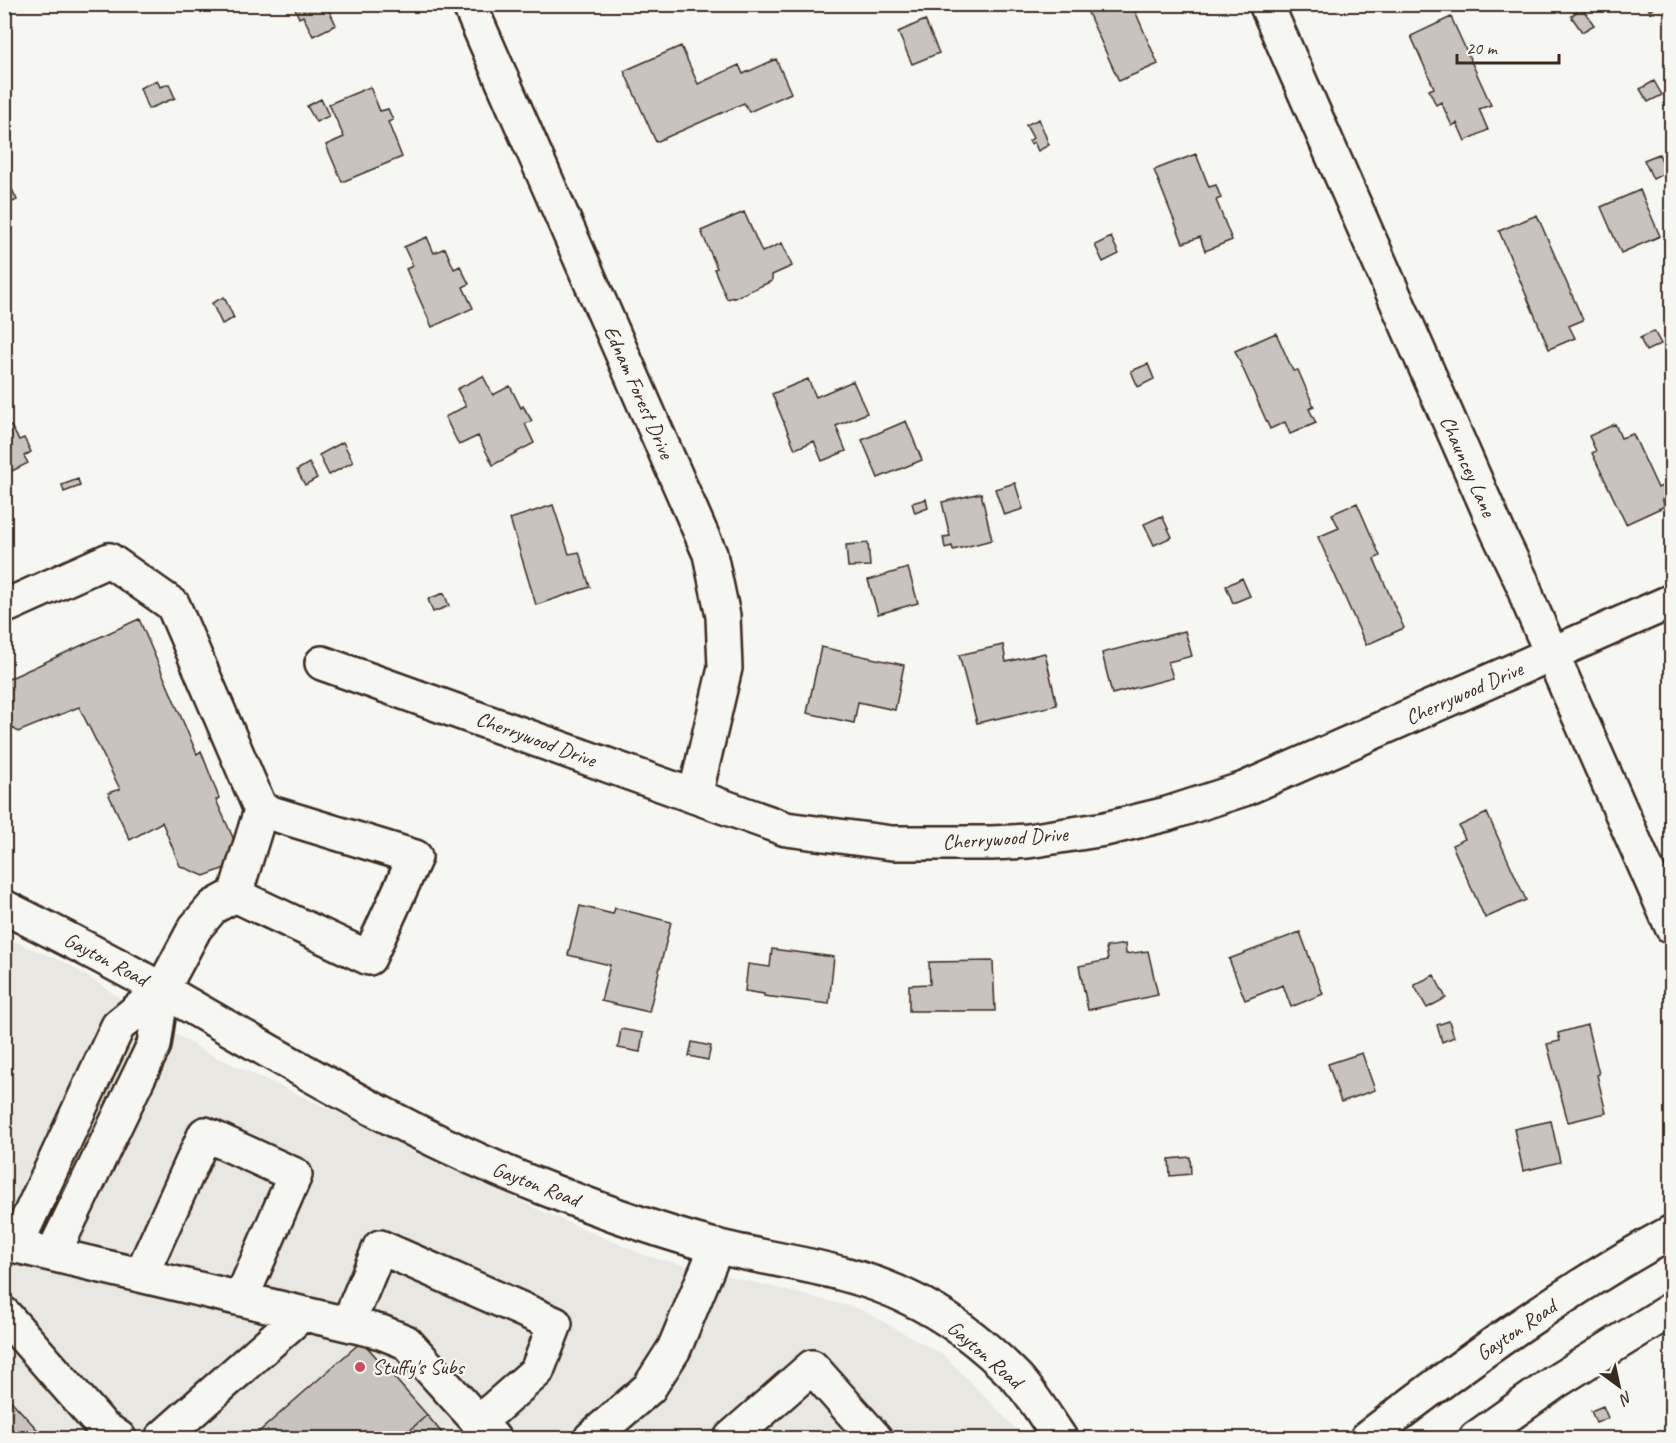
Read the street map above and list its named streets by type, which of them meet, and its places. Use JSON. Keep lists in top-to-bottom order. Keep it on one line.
{"streets":{"street":["Ednam Forest Drive","Chauncey Lane","Cherrywood Drive","Gayton Road"]},"crossings":[["Ednam Forest Drive","Cherrywood Drive"],["Chauncey Lane","Cherrywood Drive"]],"places":["Stuffy's Subs"],"scale_bar":"20 m","north":"bottom right"}
